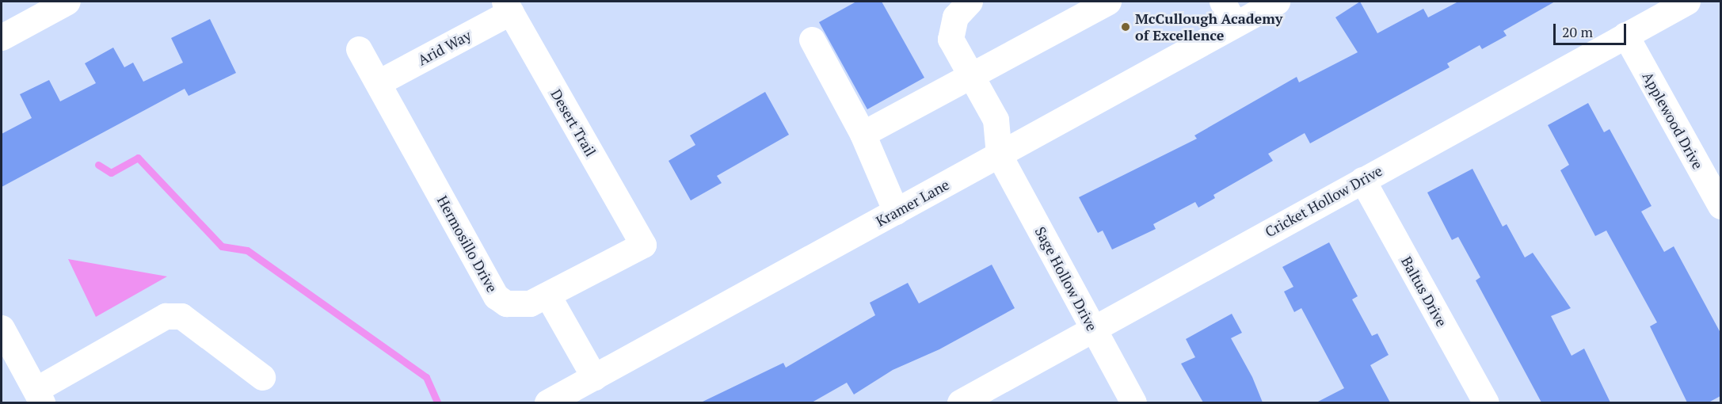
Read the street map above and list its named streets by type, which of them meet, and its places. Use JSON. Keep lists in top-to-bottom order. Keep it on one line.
{"streets":{"street":["Arid Way","Applewood Drive","Desert Trail","Cricket Hollow Drive","Kramer Lane","Hermosillo Drive","Sage Hollow Drive","Baltus Drive"]},"crossings":[["Arid Way","Desert Trail"],["Arid Way","Hermosillo Drive"],["Applewood Drive","Cricket Hollow Drive"],["Desert Trail","Hermosillo Drive"],["Cricket Hollow Drive","Sage Hollow Drive"],["Cricket Hollow Drive","Baltus Drive"],["Kramer Lane","Sage Hollow Drive"]],"places":["McCullough Academy of Excellence"],"scale_bar":"20 m"}
